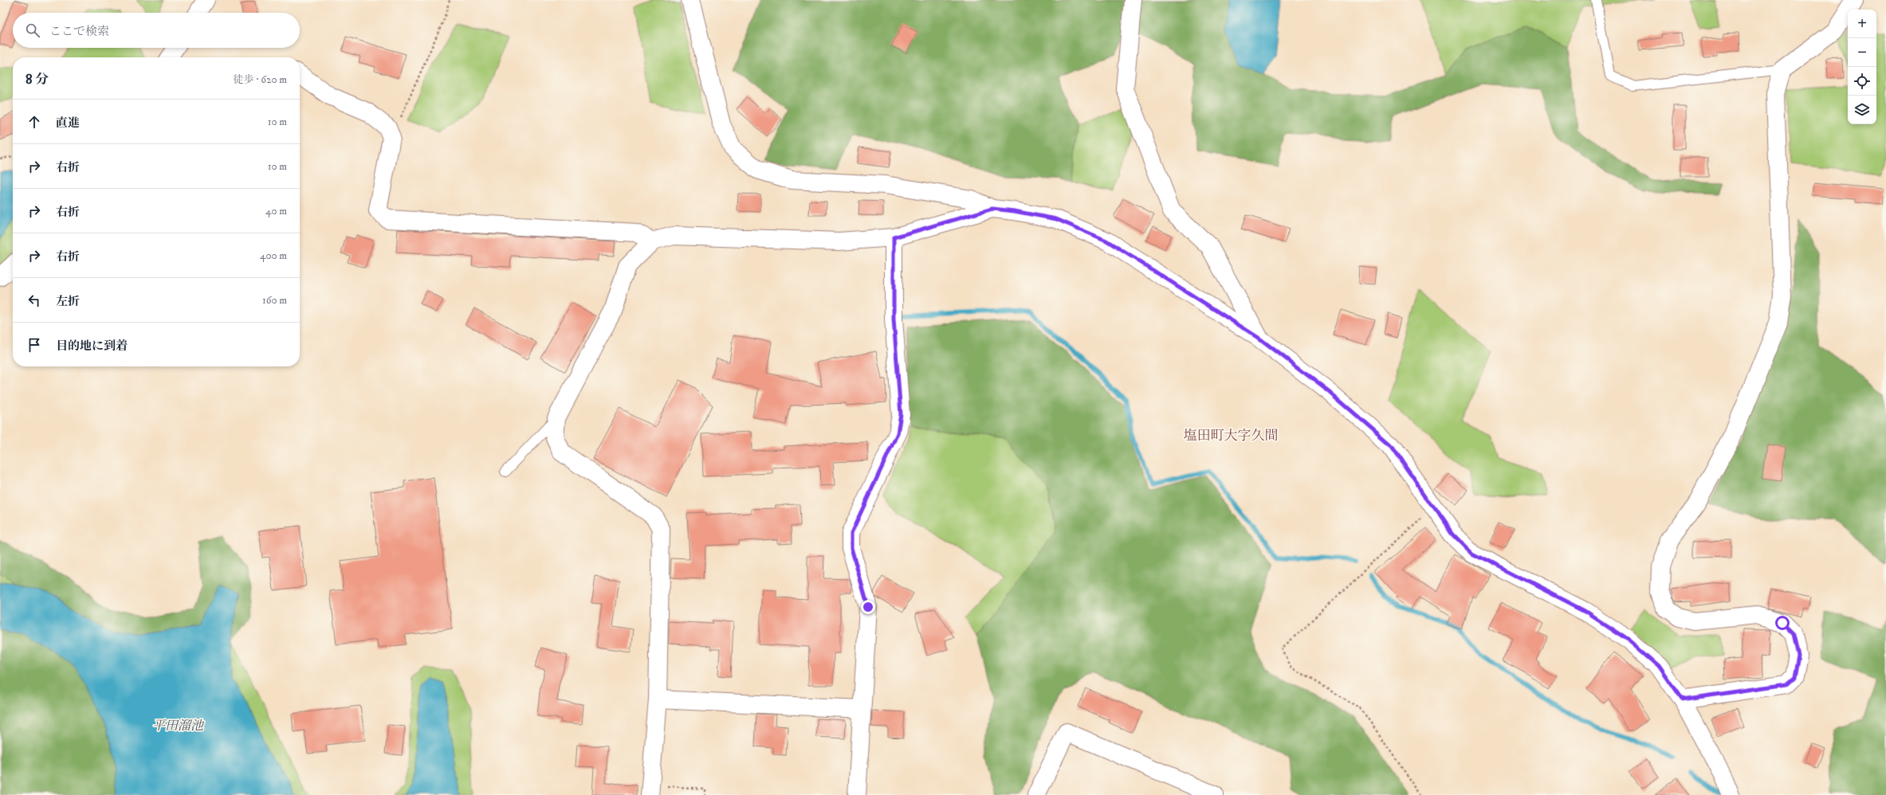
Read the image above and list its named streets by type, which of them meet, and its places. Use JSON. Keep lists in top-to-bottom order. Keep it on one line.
{"districts":["塩田町大字久間"],"water":["平田溜池"],"page":{"map_buttons":["+","−"],"search":"ここで検索","heading":["8 分","徒歩 · 620 m"],"list":[["直進","10 m"],["右折","10 m"],["右折","40 m"],["右折","400 m"],["左折","160 m"],"目的地に到着"]}}
